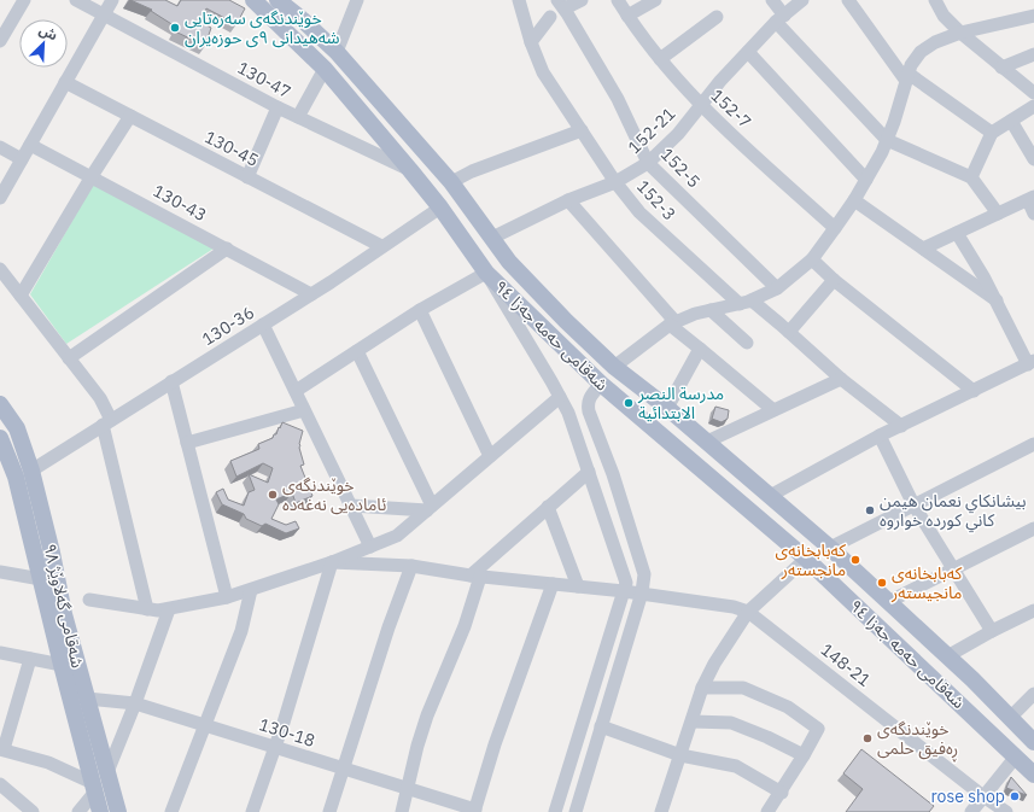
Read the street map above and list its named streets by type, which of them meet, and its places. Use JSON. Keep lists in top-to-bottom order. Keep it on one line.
{"streets":{"main road":["شەقامی حەمە جەزا ٩٤","شەقامی گەلاوێژ ٩٨"],"street":["130-47","152-7","152-21","130-45","152-5","152-3","130-43","130-36","148-21","130-18"]},"crossings":[["130-47","شەقامی حەمە جەزا ٩٤"],["152-7","152-21"],["152-21","152-5"],["152-21","152-3"],["152-21","شەقامی حەمە جەزا ٩٤"],["130-45","130-36"],["130-43","130-36"],["130-36","شەقامی حەمە جەزا ٩٤"],["130-36","شەقامی گەلاوێژ ٩٨"],["شەقامی گەلاوێژ ٩٨","130-18"]],"places":["خوێندنگەی سەرەتایی شەهیدانی ٩ی حوزەیران","مدرسة النصر الابتدائية","خوێندنگەی ئامادەیی نەغەدە","بيشانكاي نعمان هيمن كاني كورده خواروه","کەبابخانەی مانجستەر","كەبابخانەی مانجیستەر","خوێندنگەی ڕەفیق حلمی","rose shop"],"north":"top right"}
